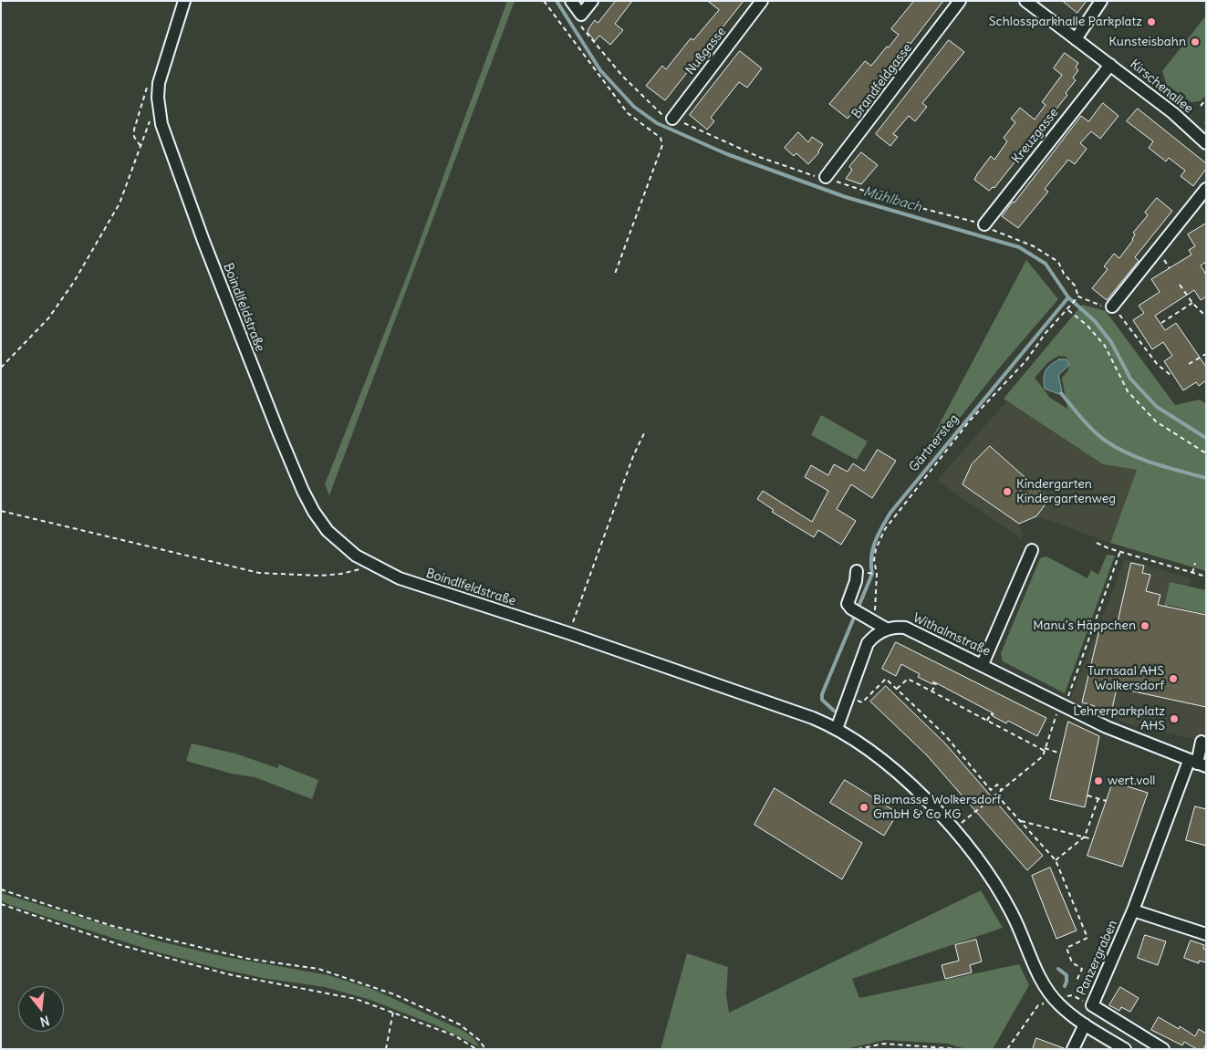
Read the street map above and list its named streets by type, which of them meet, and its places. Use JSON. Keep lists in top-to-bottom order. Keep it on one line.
{"streets":{"street":["Nußgasse","Brandfeldgasse","Kirschenallee","Kreuzgasse","Boindlfeldstraße","Withalmstraße","Panzergraben"],"path":["Gärtnersteg"]},"crossings":[["Kirschenallee","Kreuzgasse"],["Boindlfeldstraße","Panzergraben"],["Withalmstraße","Panzergraben"]],"water":["Mühlbach"],"places":["Schlossparkhalle Parkplatz","Kunsteisbahn","Kindergarten Kindergartenweg","Manu's Häppchen","Turnsaal AHS Wolkersdorf","Lehrerparkplatz AHS","wert.voll","Biomasse Wolkersdorf GmbH & Co KG"],"north":"bottom"}
